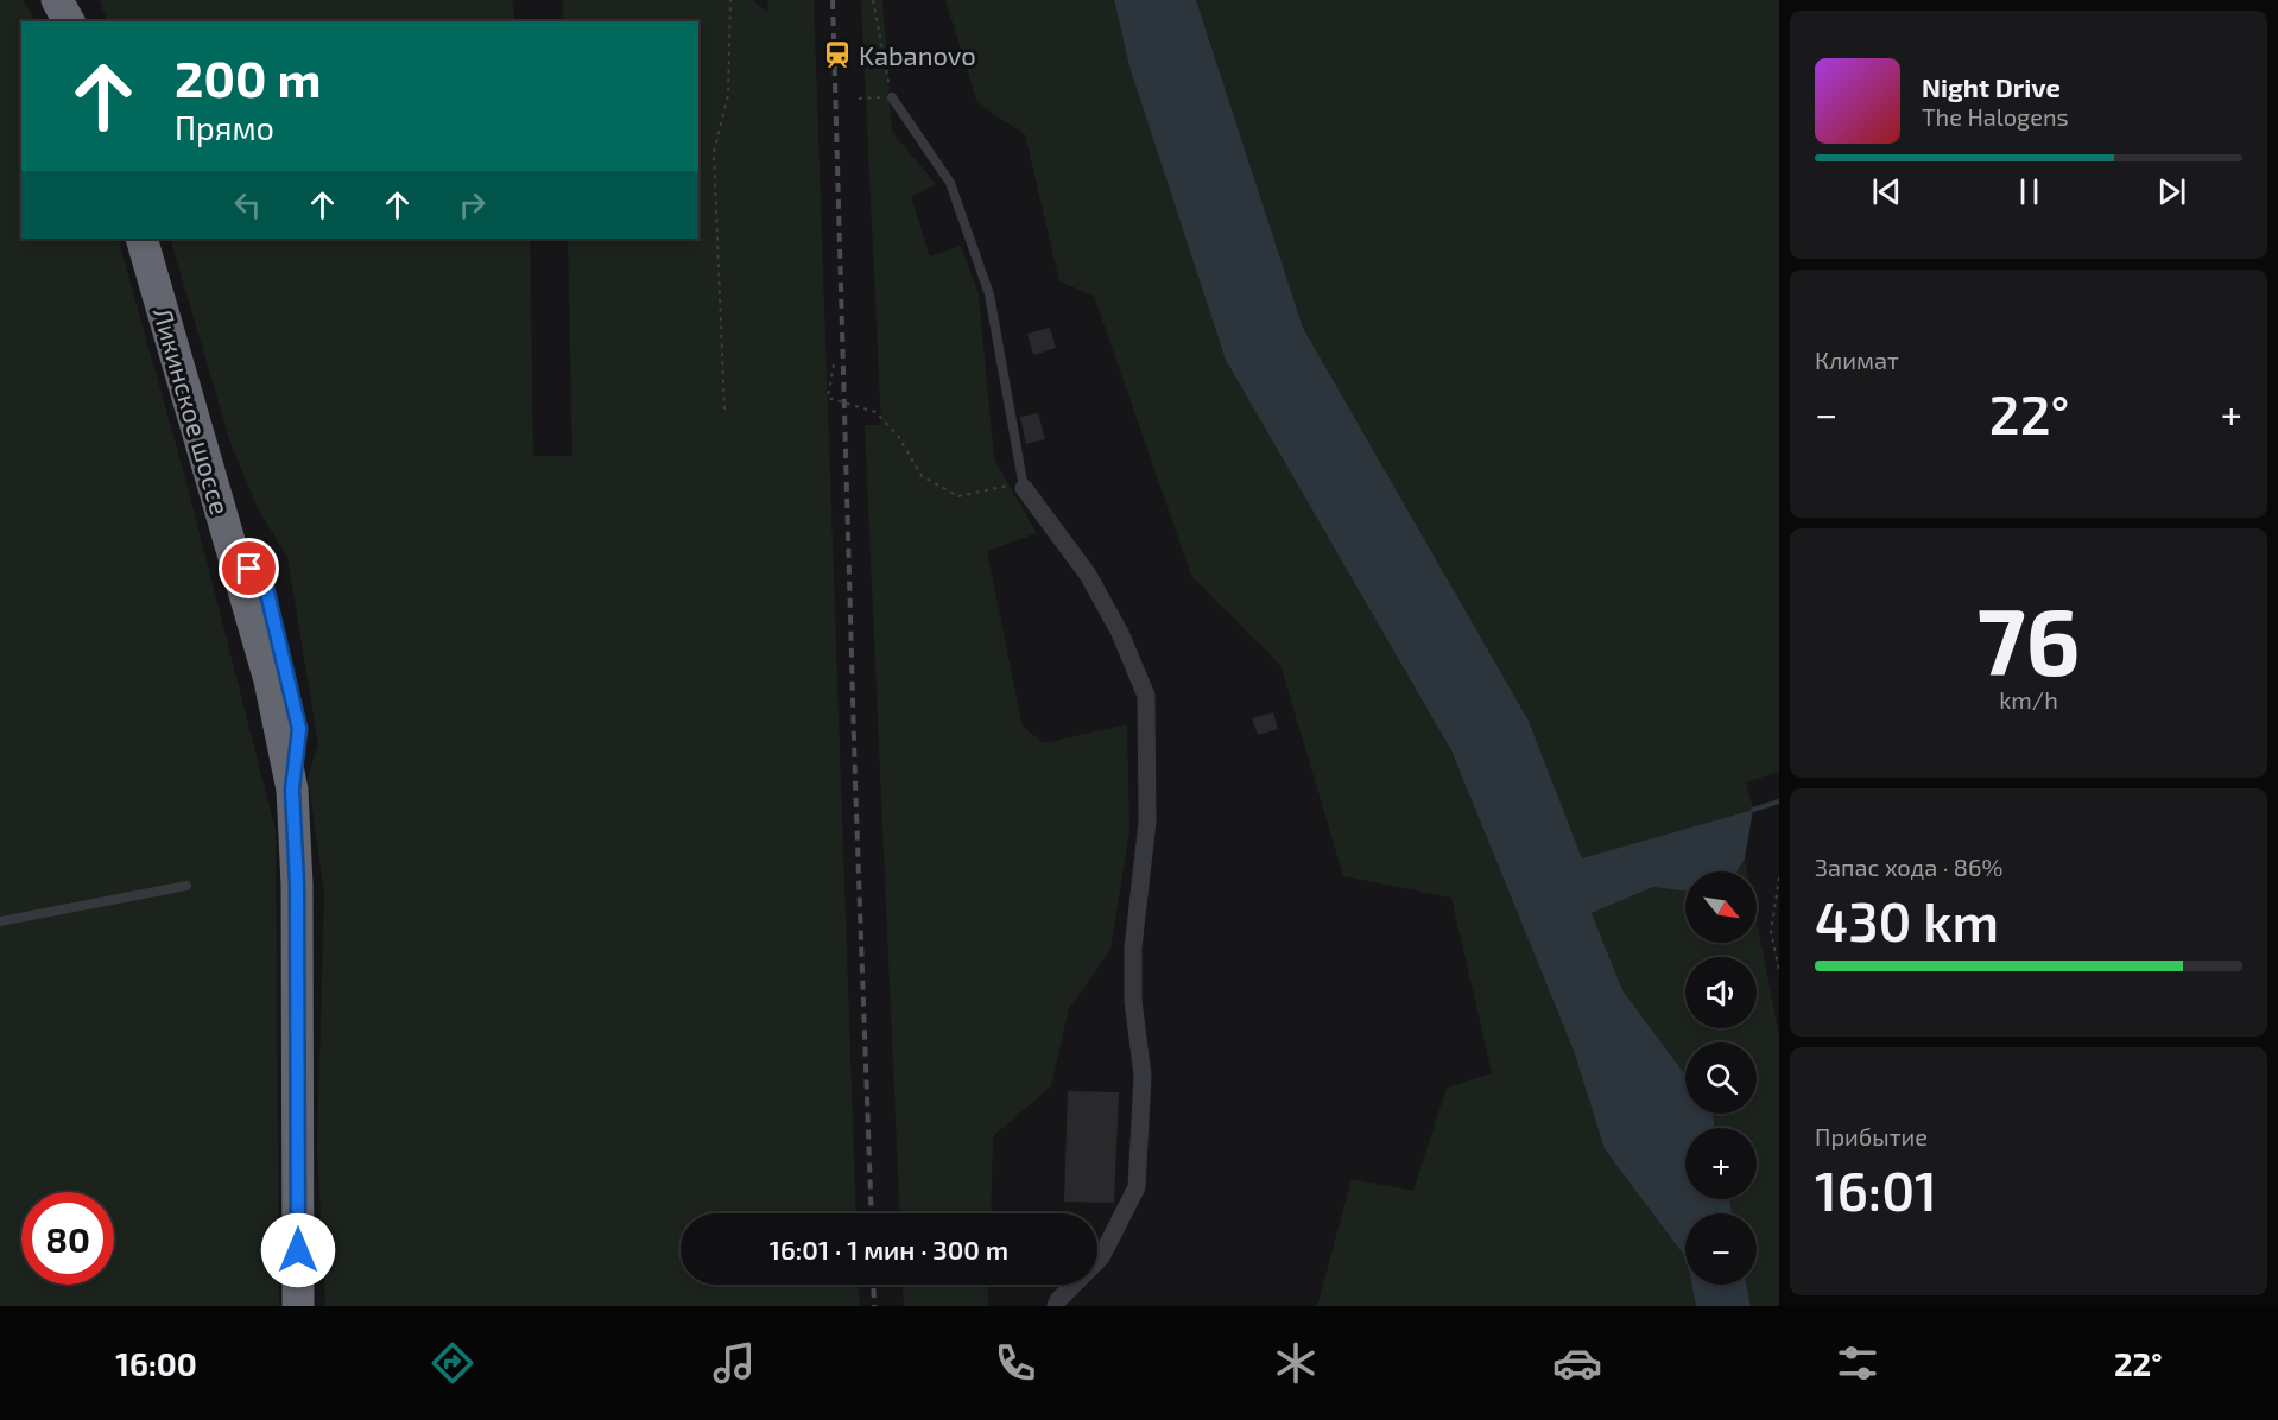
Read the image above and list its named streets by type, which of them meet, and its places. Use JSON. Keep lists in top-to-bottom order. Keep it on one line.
{"streets":{"highway":["Ликинское шоссе"]},"places":{"station":["Kabanovo"]},"north":"bottom right","page":{"turn":["200 m","Прямо"],"song":["Night Drive","The Halogens"],"tile":["Климат",["76","km/h"],["Запас хода · 86%","430 km"],["Прибытие","16:01"]],"heat":["−","22°","+"],"map_buttons":["+","−"],"limit":"80","trip":"16:01 · 1 мин · 300 m","tabs":["16:00","22°"]}}
